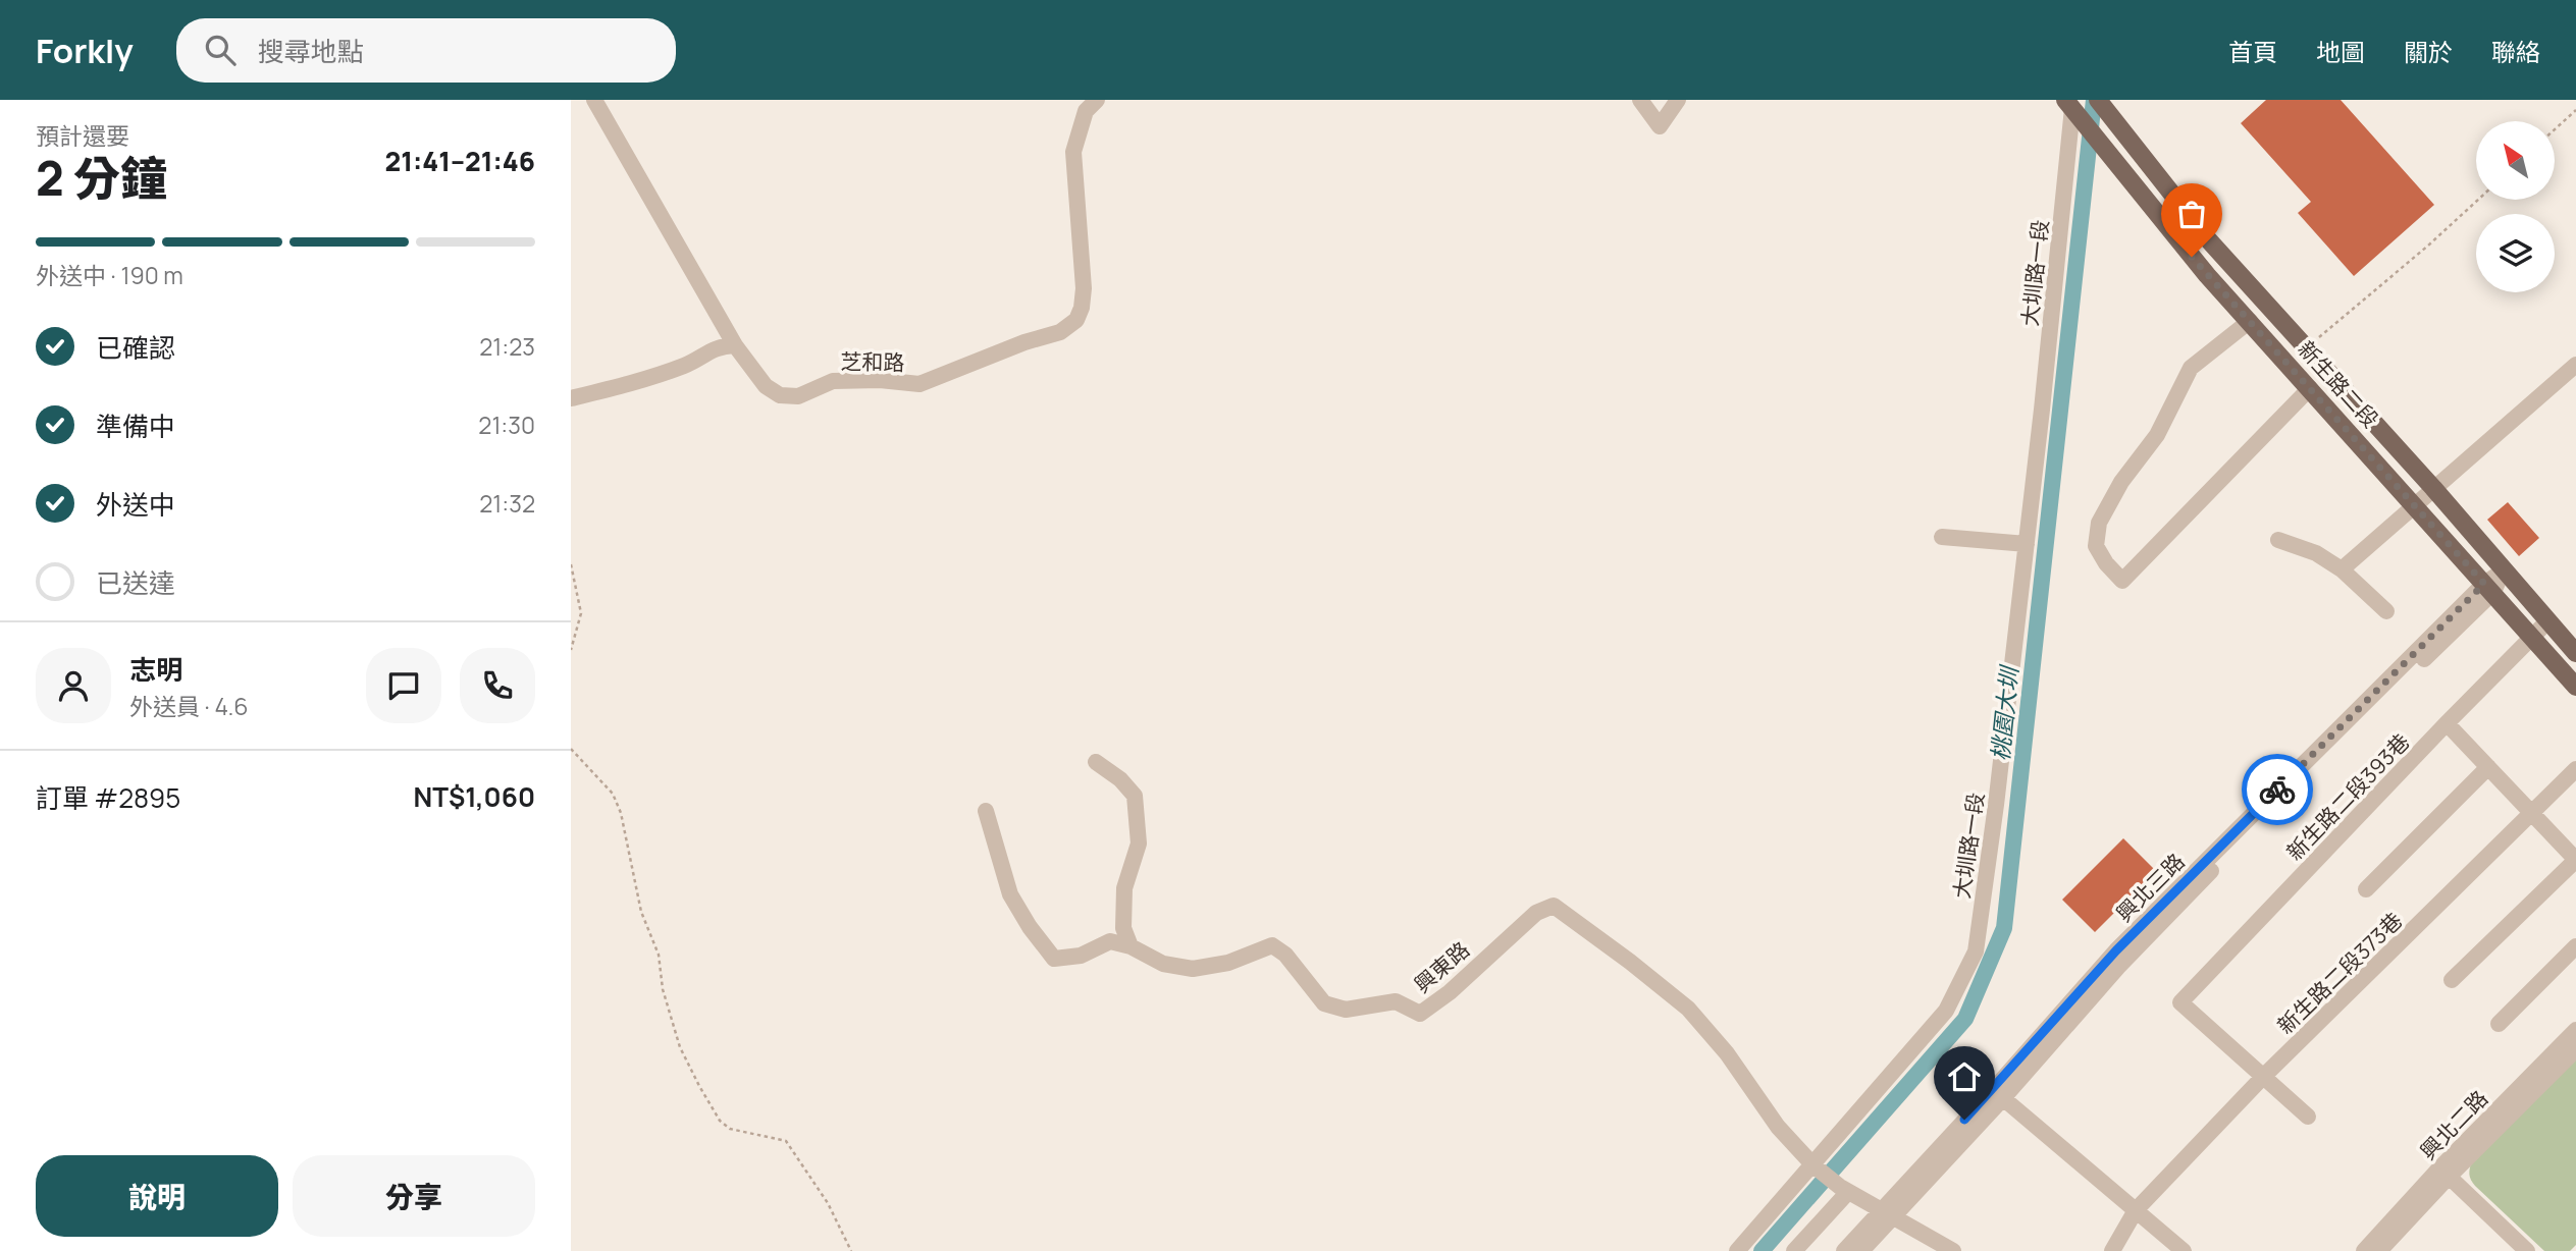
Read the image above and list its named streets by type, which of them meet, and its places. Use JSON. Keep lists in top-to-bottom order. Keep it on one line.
{"streets":{"main road":["新生路二段"],"street":["大圳路一段","芝和路","新生路二段393巷","興北三路","興東路","新生路二段373巷","興北二路"]},"crossings":[["大圳路一段","新生路二段"],["大圳路一段","興東路"],["新生路二段","新生路二段393巷"],["新生路二段","興北三路"],["新生路二段393巷","新生路二段373巷"]],"water":["桃園大圳"],"north":"top left","page":{"header":"Forkly","search":"搜尋地點","nav":["首頁","地圖","關於","聯絡"],"heading":["2 分鐘","預計還要","21:41–21:46"],"panel":["志明","外送員 · 4.6","訂單 #2895","NT$1,060"],"bar":"外送中 · 190 m","list":[["已確認","21:23"],["準備中","21:30"],["外送中","21:32"],"已送達"],"buttons":["說明","分享"]}}
